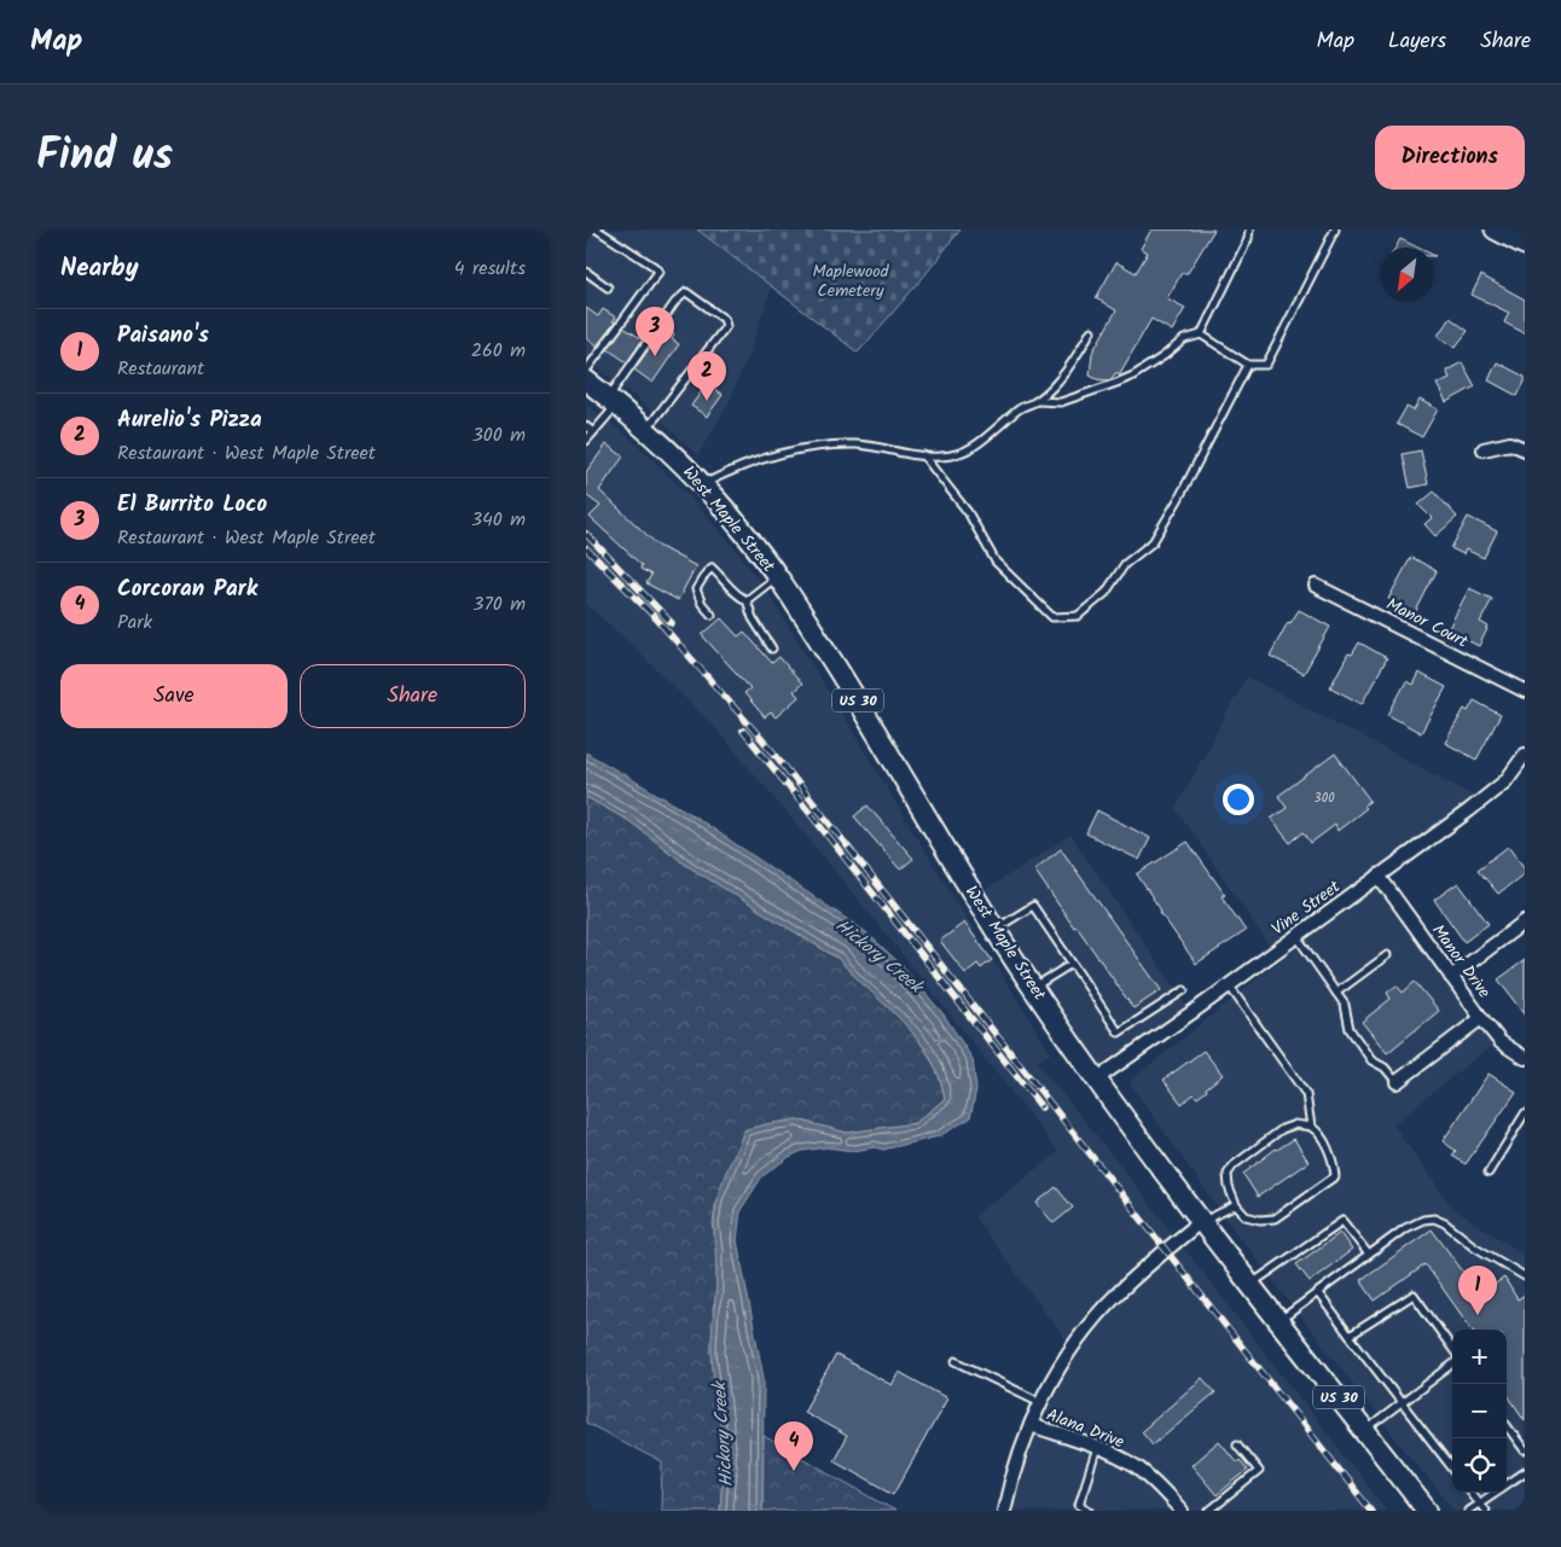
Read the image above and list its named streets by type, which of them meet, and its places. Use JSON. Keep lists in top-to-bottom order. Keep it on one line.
{"streets":{"main road":["West Maple Street","US 30"],"street":["Manor Court","Vine Street","Manor Drive","Alana Drive"]},"crossings":[["West Maple Street","Vine Street"],["Vine Street","Manor Drive"]],"water":["Hickory Creek"],"parks":["Maplewood Cemetery"],"house_numbers":["300"],"north":"bottom left","page":{"header":"Map","nav":["Map","Layers","Share"],"title":"Find us","buttons":["Directions",["Save","Share"]],"heading":["Nearby","4 results"],"pins":["3","2","1","4"],"list":[{"mark":"1","name":"Paisano's","note":"Restaurant","value":"260 m"},{"mark":"2","name":"Aurelio's Pizza","note":"Restaurant · West Maple Street","value":"300 m"},{"mark":"3","name":"El Burrito Loco","note":"Restaurant · West Maple Street","value":"340 m"},{"mark":"4","name":"Corcoran Park","note":"Park","value":"370 m"}],"map_buttons":["+","−"]}}
